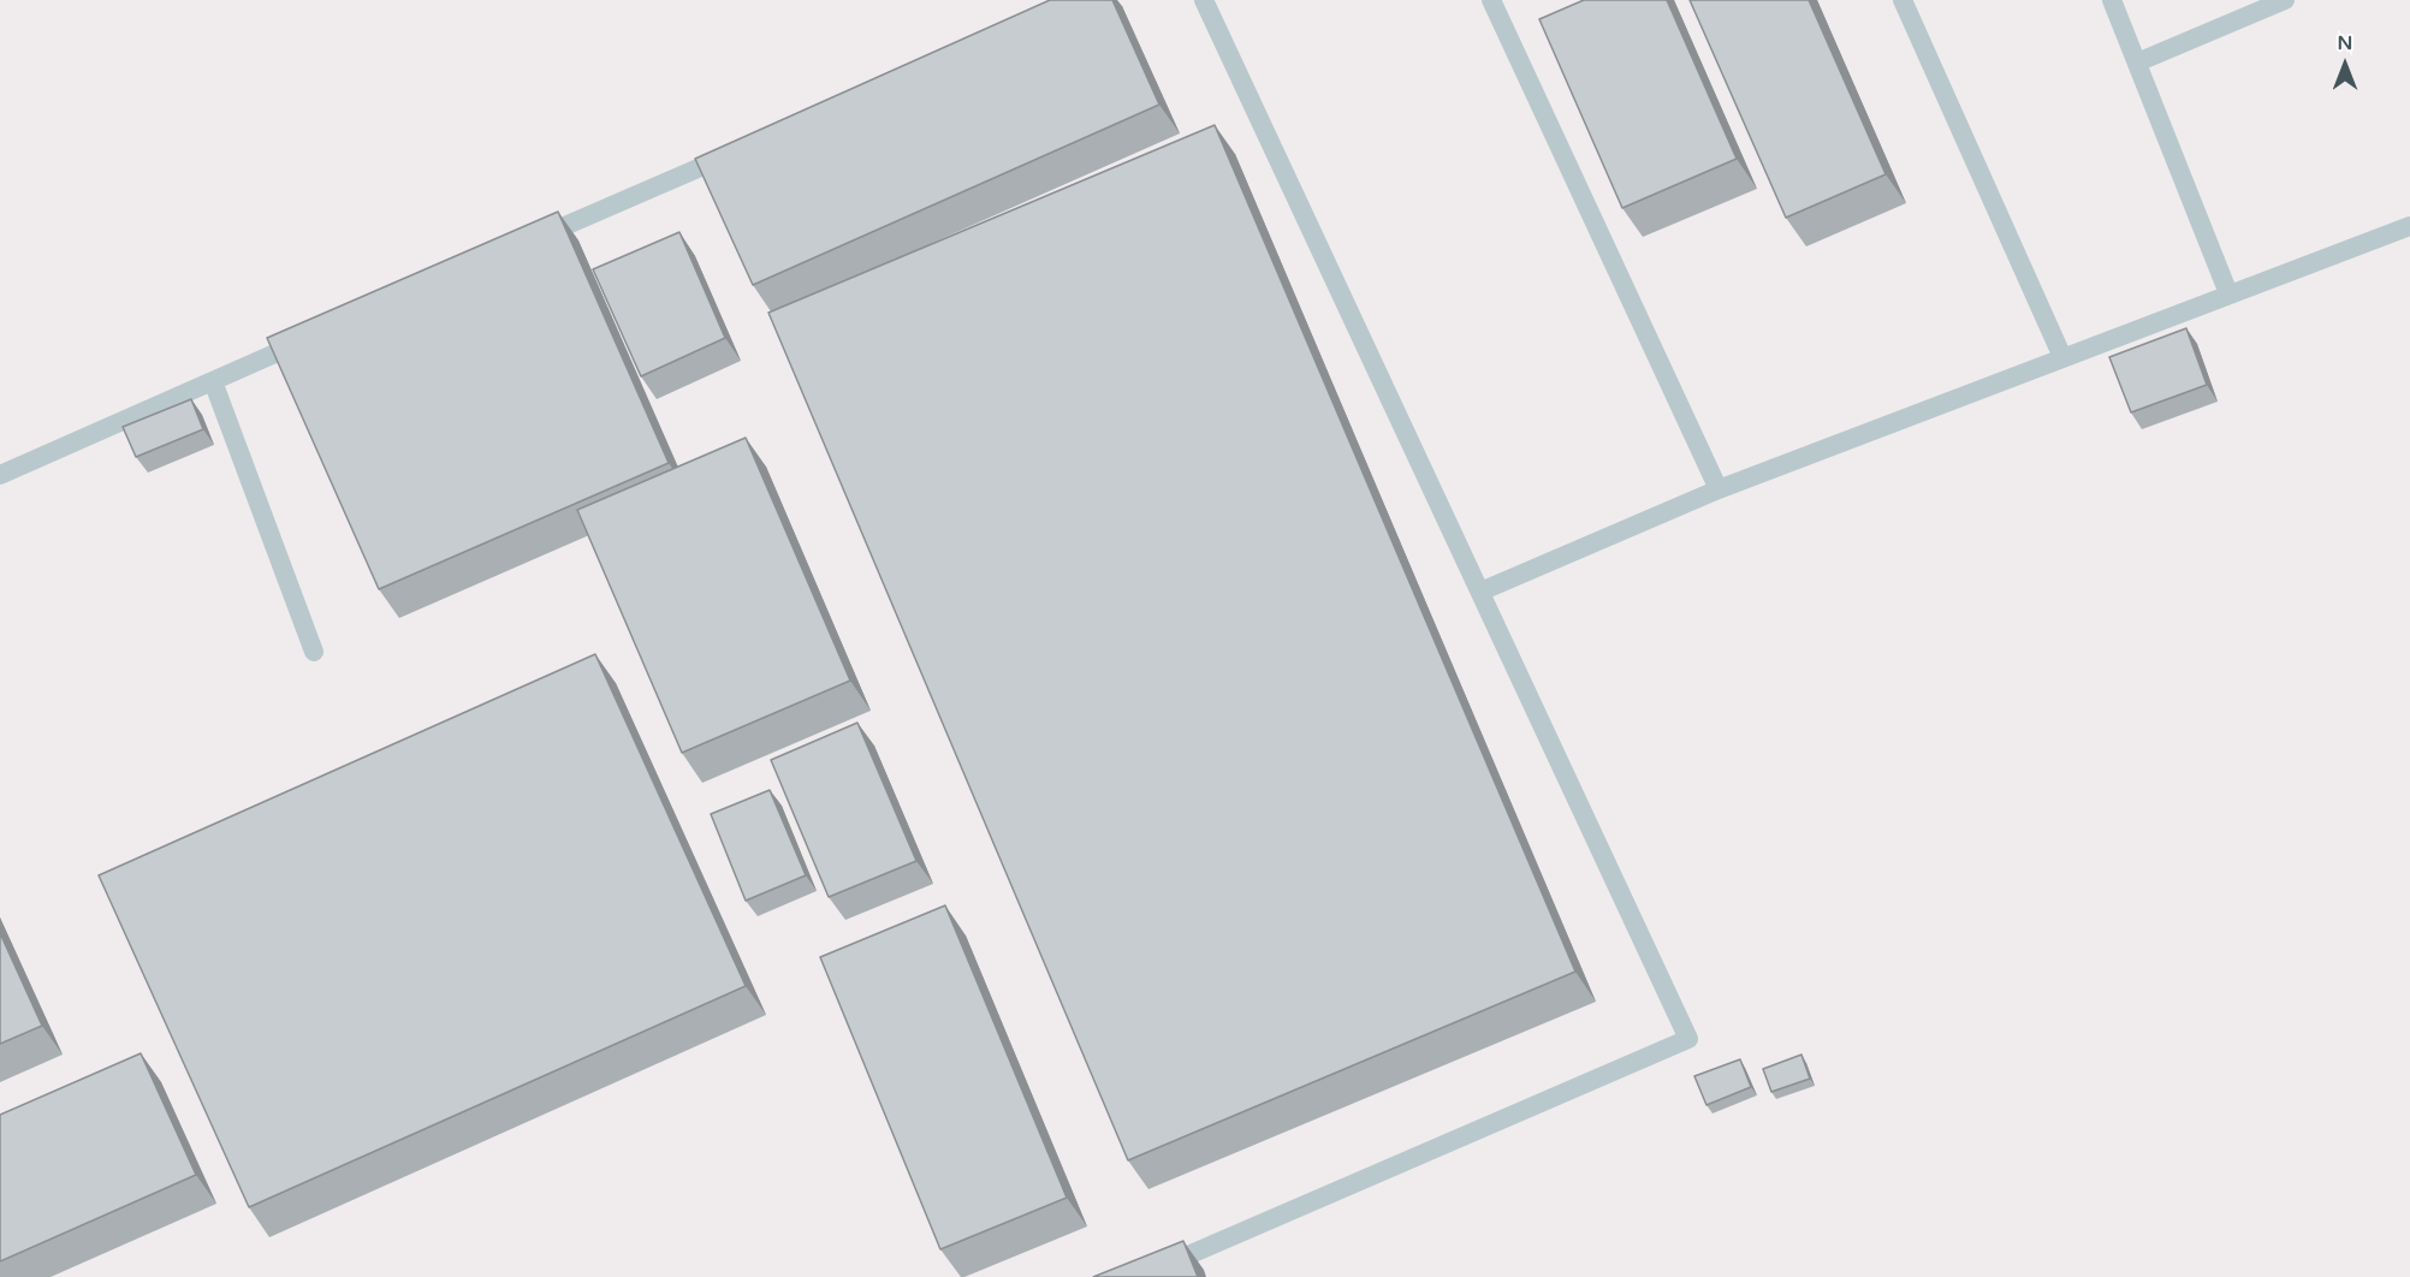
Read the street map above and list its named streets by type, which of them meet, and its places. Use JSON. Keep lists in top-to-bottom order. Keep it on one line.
{"north":"top"}
